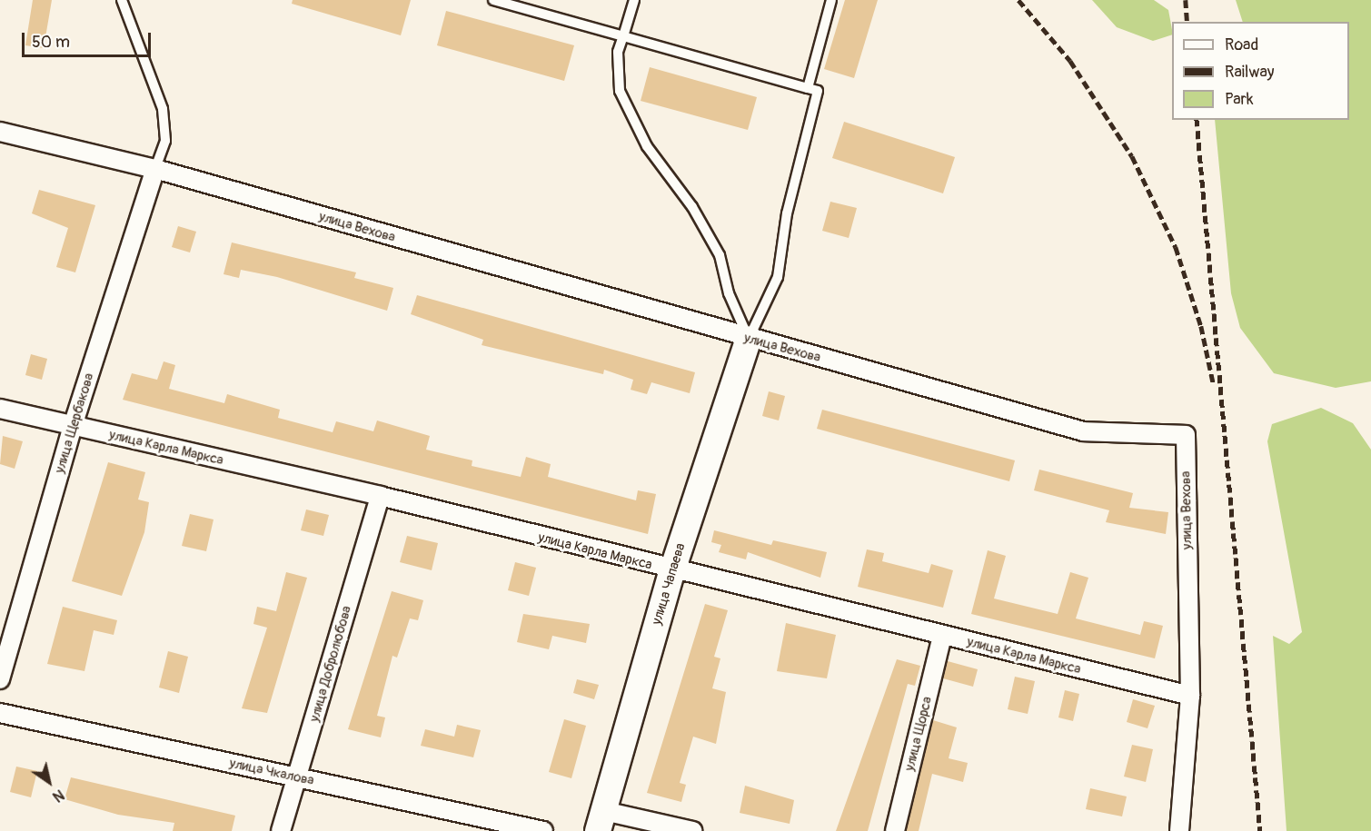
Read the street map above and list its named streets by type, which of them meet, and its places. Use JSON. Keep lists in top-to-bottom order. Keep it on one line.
{"streets":{"street":["улица Вехова","улица Щербакова","улица Карла Маркса","улица Чапаева","улица Добролюбова","улица Щорса","улица Чкалова"]},"crossings":[["улица Вехова","улица Щербакова"],["улица Вехова","улица Карла Маркса"],["улица Вехова","улица Чапаева"],["улица Щербакова","улица Карла Маркса"],["улица Карла Маркса","улица Чапаева"],["улица Карла Маркса","улица Добролюбова"],["улица Карла Маркса","улица Щорса"],["улица Добролюбова","улица Чкалова"]],"legend":["Road","Railway","Park"],"scale_bar":"50 m","north":"bottom right"}
